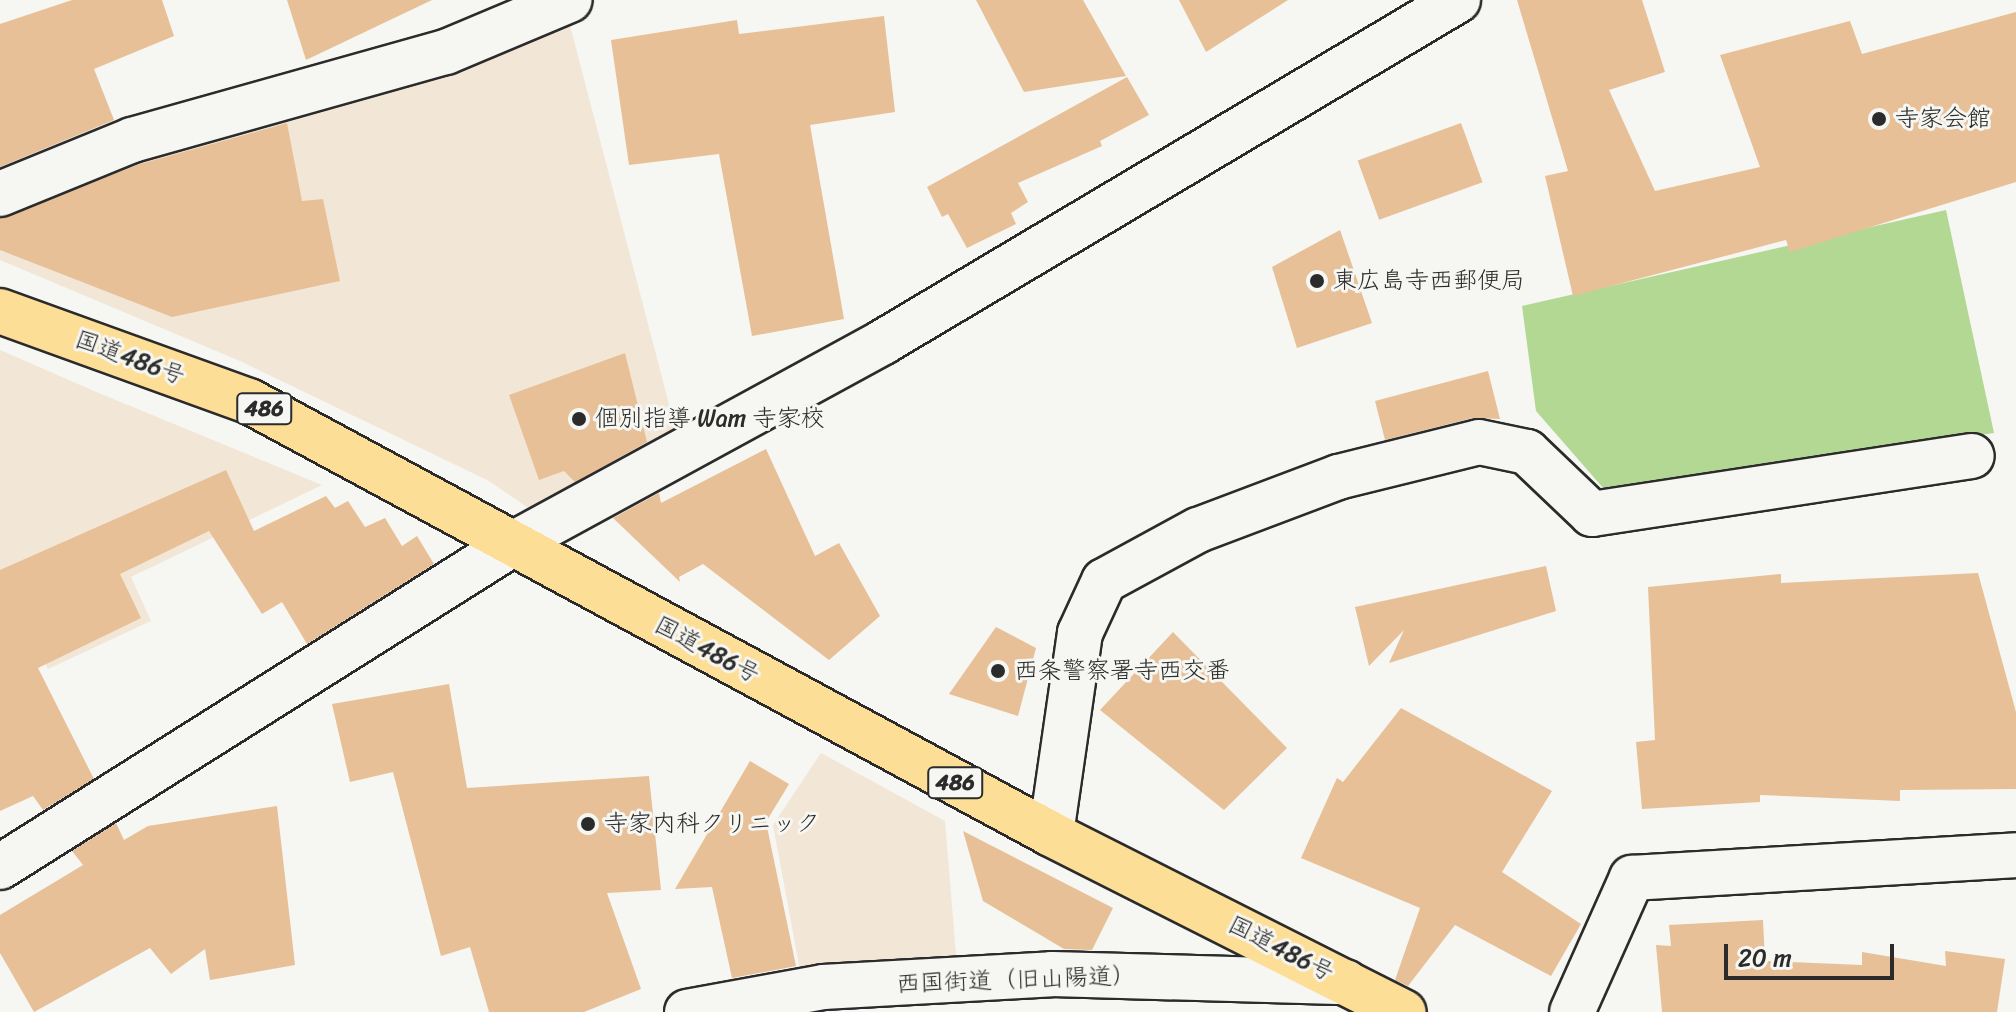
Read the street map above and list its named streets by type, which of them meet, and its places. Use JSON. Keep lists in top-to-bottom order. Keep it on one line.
{"streets":{"highway":["国道486号","486"],"street":["西国街道（旧山陽道）"]},"crossings":[["国道486号","西国街道（旧山陽道）"]],"places":["寺家会館","東広島寺西郵便局","個別指導 Wam 寺家校","西条警察署寺西交番","寺家内科クリニック"],"scale_bar":"20 m"}
